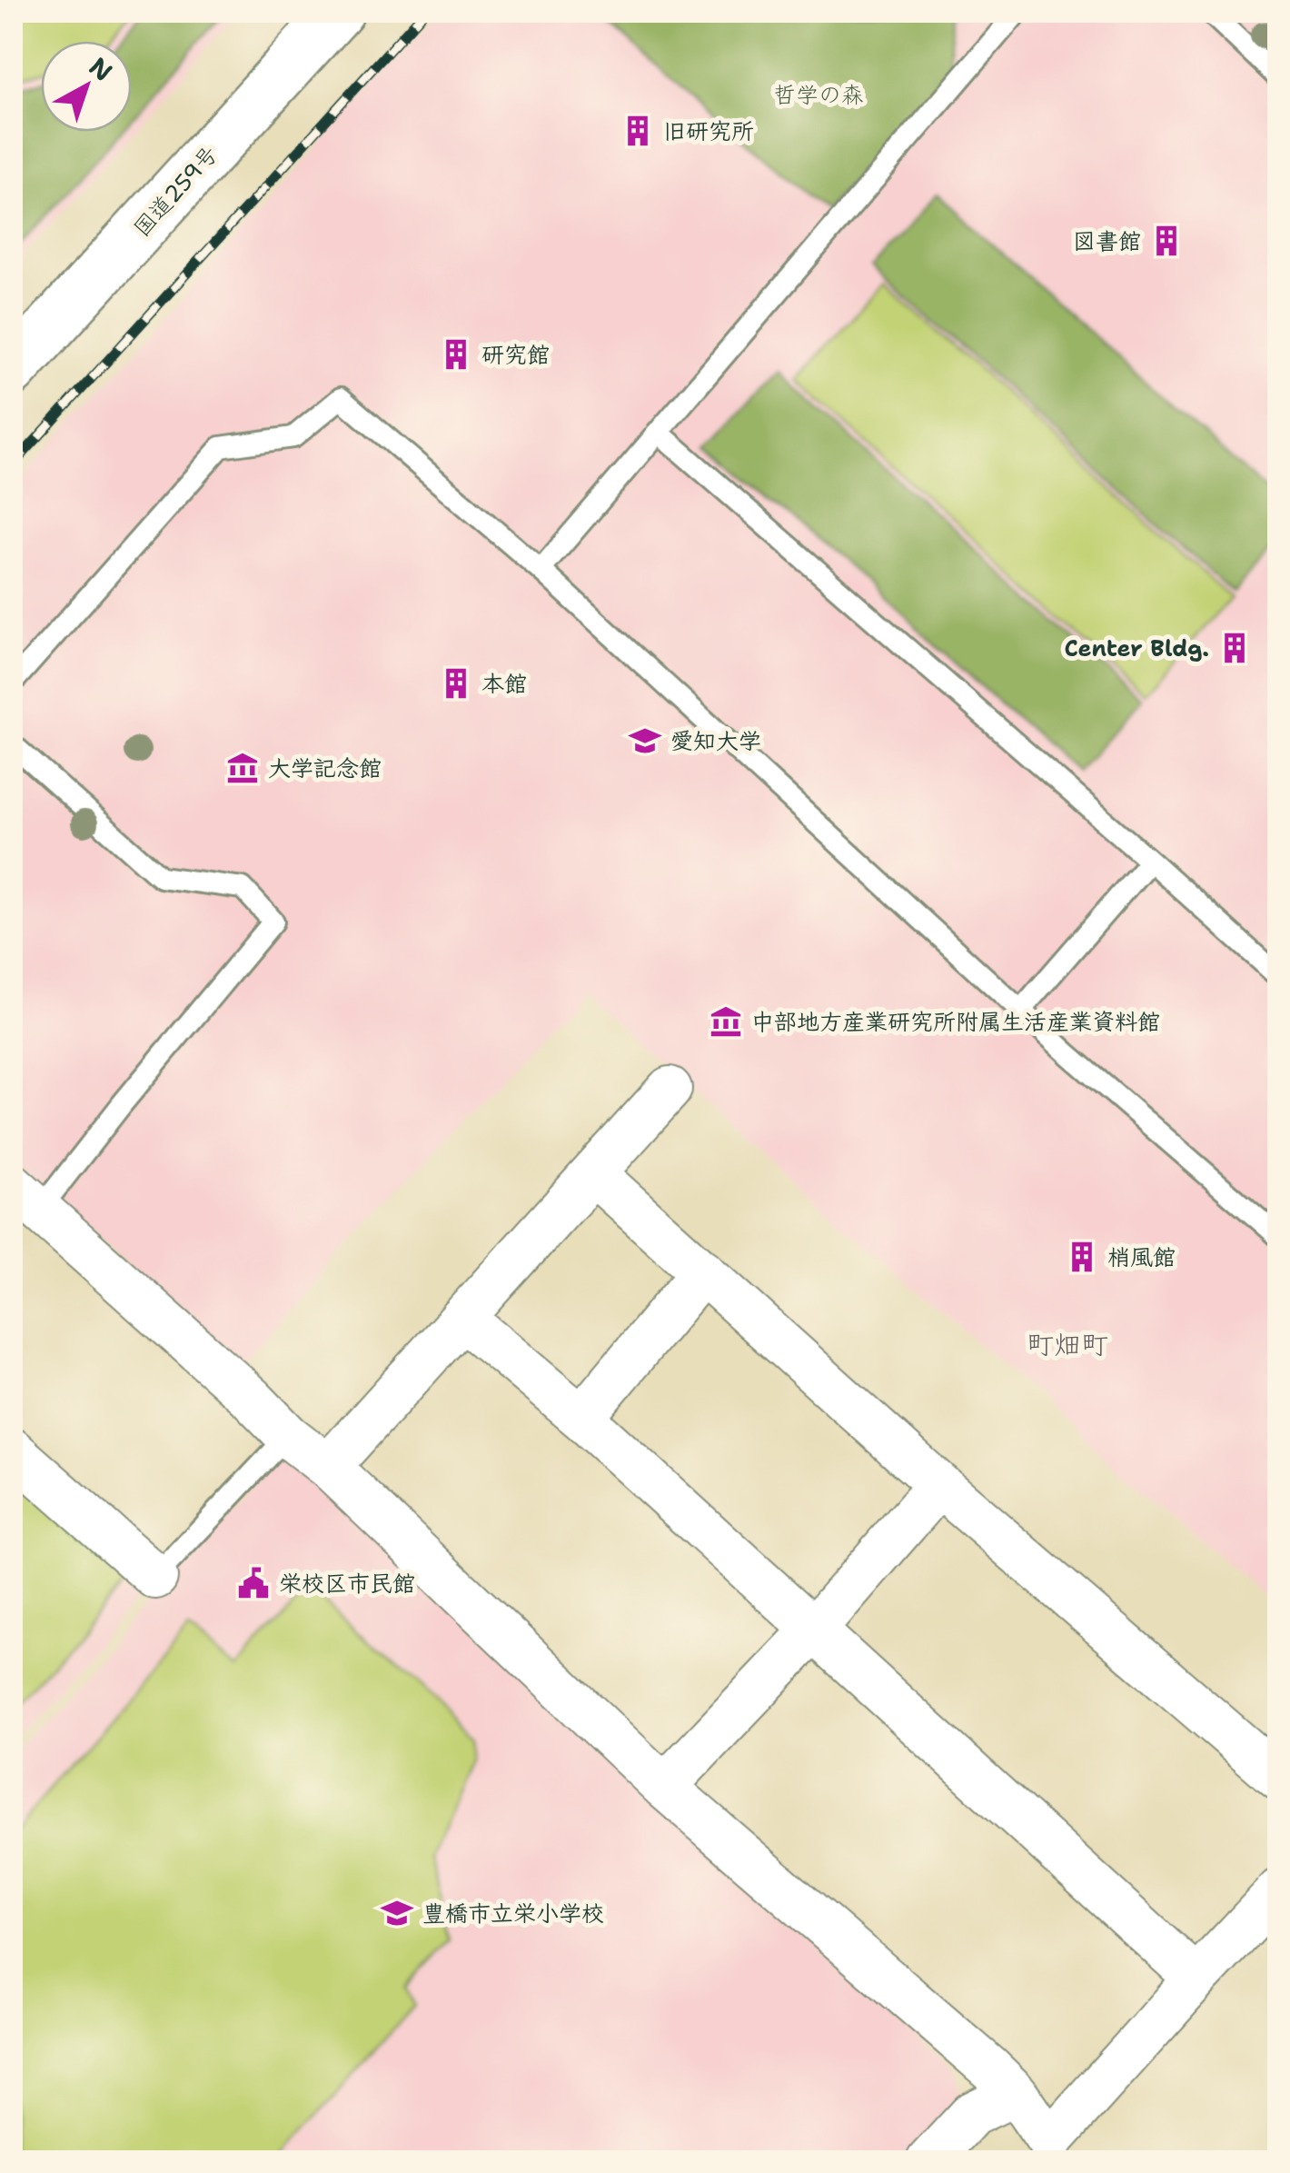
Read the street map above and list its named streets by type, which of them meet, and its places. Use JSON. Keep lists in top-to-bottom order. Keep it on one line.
{"streets":{"highway":["国道259号"]},"districts":["町畑町"],"parks":["哲学の森"],"places":{"building":["旧研究所","図書館","研究館","Center Bldg.","本館","梢風館"],"school or university":["愛知大学","豊橋市立栄小学校"],"museum":["大学記念館","中部地方産業研究所附属生活産業資料館"],"public building":["栄校区市民館"]},"north":"top right"}
